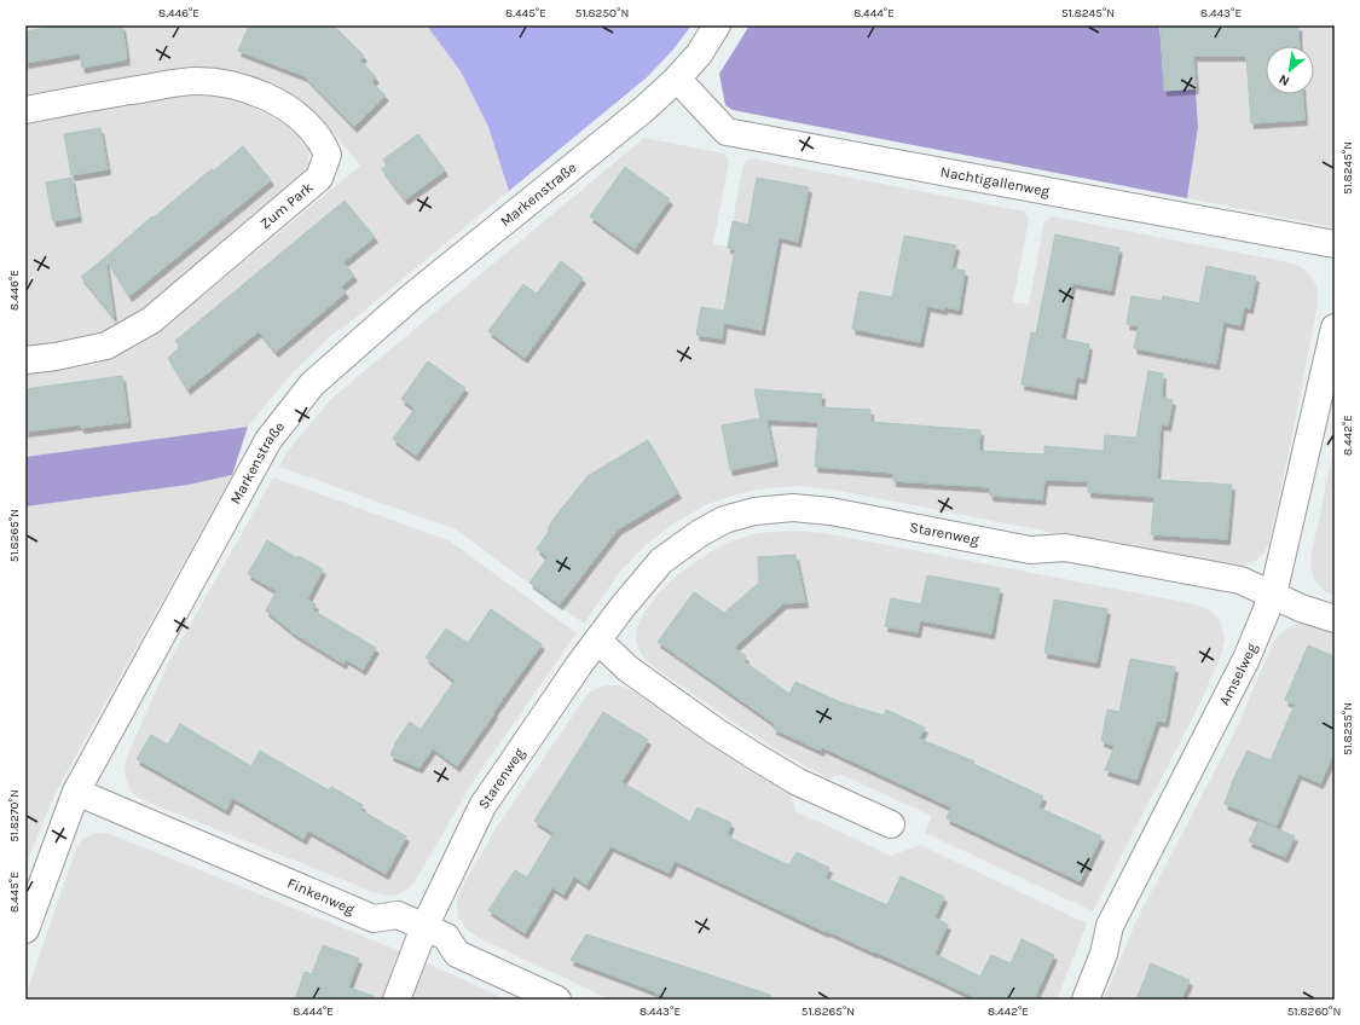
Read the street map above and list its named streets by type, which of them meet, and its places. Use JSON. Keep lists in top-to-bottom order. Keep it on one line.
{"streets":{"street":["Nachtigallenweg","Markenstraße","Zum Park","Starenweg","Amselweg","Finkenweg"]},"crossings":[["Nachtigallenweg","Markenstraße"],["Markenstraße","Finkenweg"],["Starenweg","Amselweg"],["Starenweg","Finkenweg"]],"north":"bottom left","coordinates":["8.446°E","8.445°E","51.8250°N","8.444°E","51.8245°N","8.443°E","8.442°E","51.8265°N","51.8255°N","51.8270°N","51.8260°N"]}
